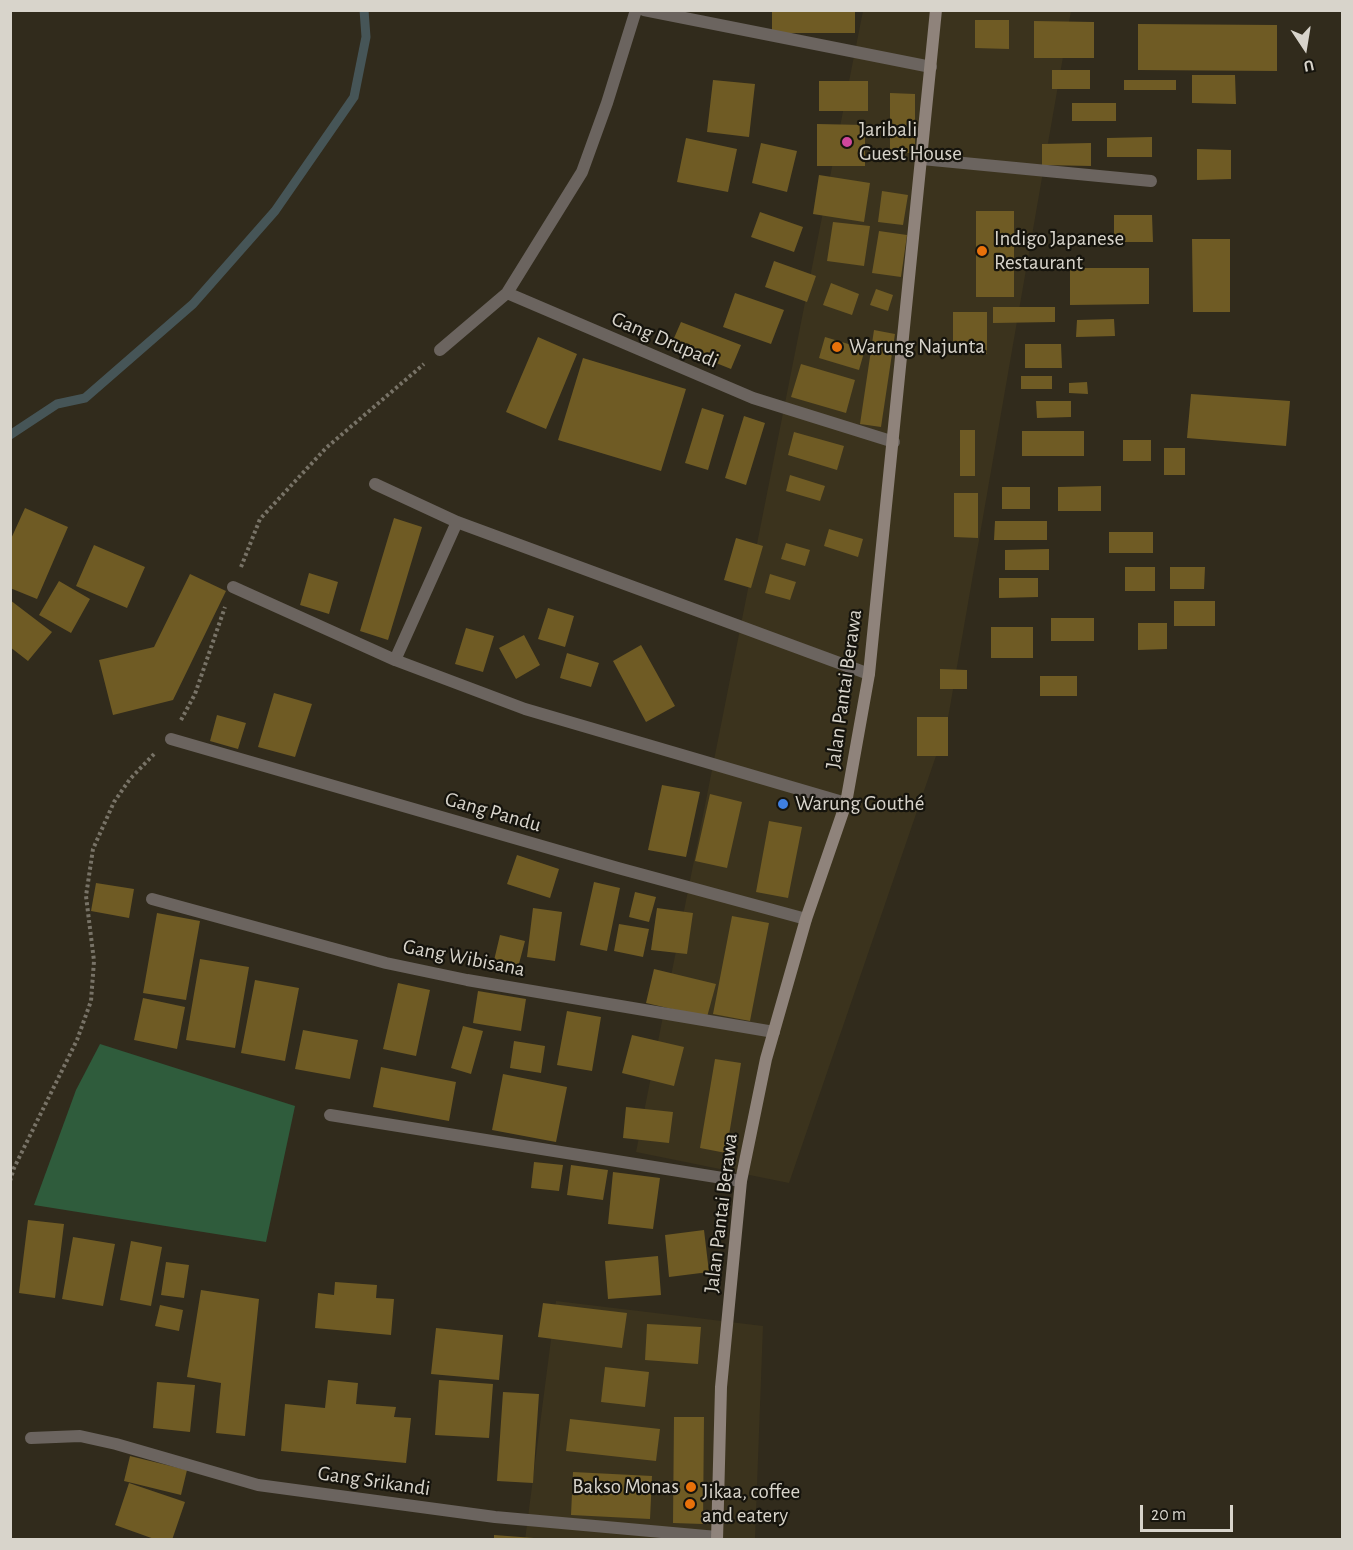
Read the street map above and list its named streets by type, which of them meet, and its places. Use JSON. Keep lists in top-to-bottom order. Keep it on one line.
{"streets":{"street":["Gang Drupadi","Jalan Pantai Berawa","Gang Pandu","Gang Wibisana","Gang Srikandi"]},"crossings":[["Gang Drupadi","Jalan Pantai Berawa"],["Jalan Pantai Berawa","Gang Pandu"],["Jalan Pantai Berawa","Gang Wibisana"],["Jalan Pantai Berawa","Gang Srikandi"]],"places":["Jaribali Guest House","Indigo Japanese Restaurant","Warung Najunta","Warung Gouthé","Bakso Monas","Jikaa, coffee and eatery"],"scale_bar":"20 m","north":"bottom"}
